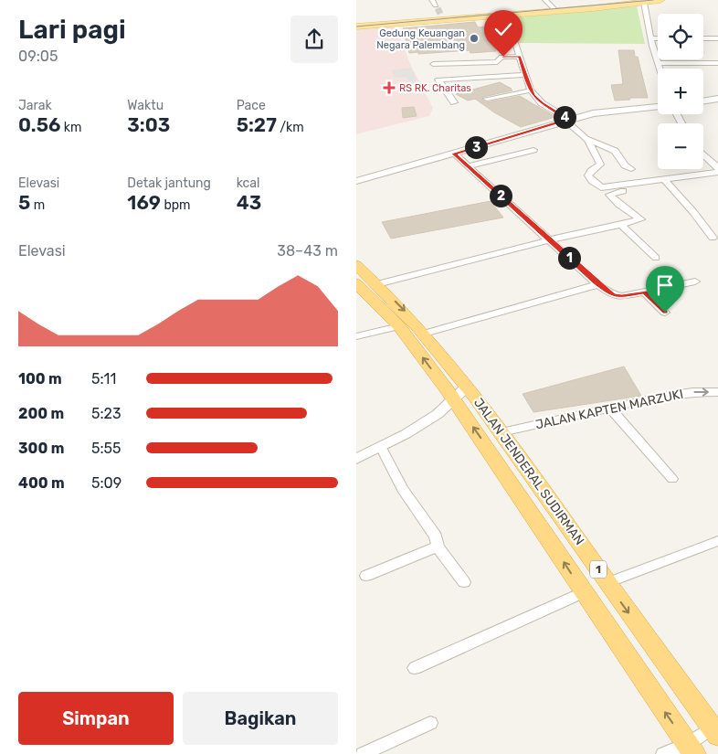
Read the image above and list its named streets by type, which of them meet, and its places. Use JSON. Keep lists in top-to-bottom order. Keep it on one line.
{"streets":{"highway":["JALAN JENDERAL SUDIRMAN","1"],"street":["JALAN KAPTEN MARZUKI"]},"crossings":[["JALAN KAPTEN MARZUKI","JALAN JENDERAL SUDIRMAN"]],"one_way":["JALAN KAPTEN MARZUKI"],"places":{"other":["Gedung Keuangan Negara Palembang"],"health":["RS RK. Charitas"]},"page":{"heading":["Lari pagi","09:05"],"map_buttons":["+","−"],"stats":[["Jarak","0.56 km"],["Waktu","3:03"],["Pace","5:27 /km"],["Elevasi","5 m"],["Detak jantung","169 bpm"],["kcal","43"]],"pins":["4","3","2","1"],"chart":["Elevasi","38–43 m"],"list":[{"name":"100 m","note":"5:11"},{"name":"200 m","note":"5:23"},{"name":"300 m","note":"5:55"},{"name":"400 m","note":"5:09"}],"buttons":["Simpan","Bagikan"]}}
